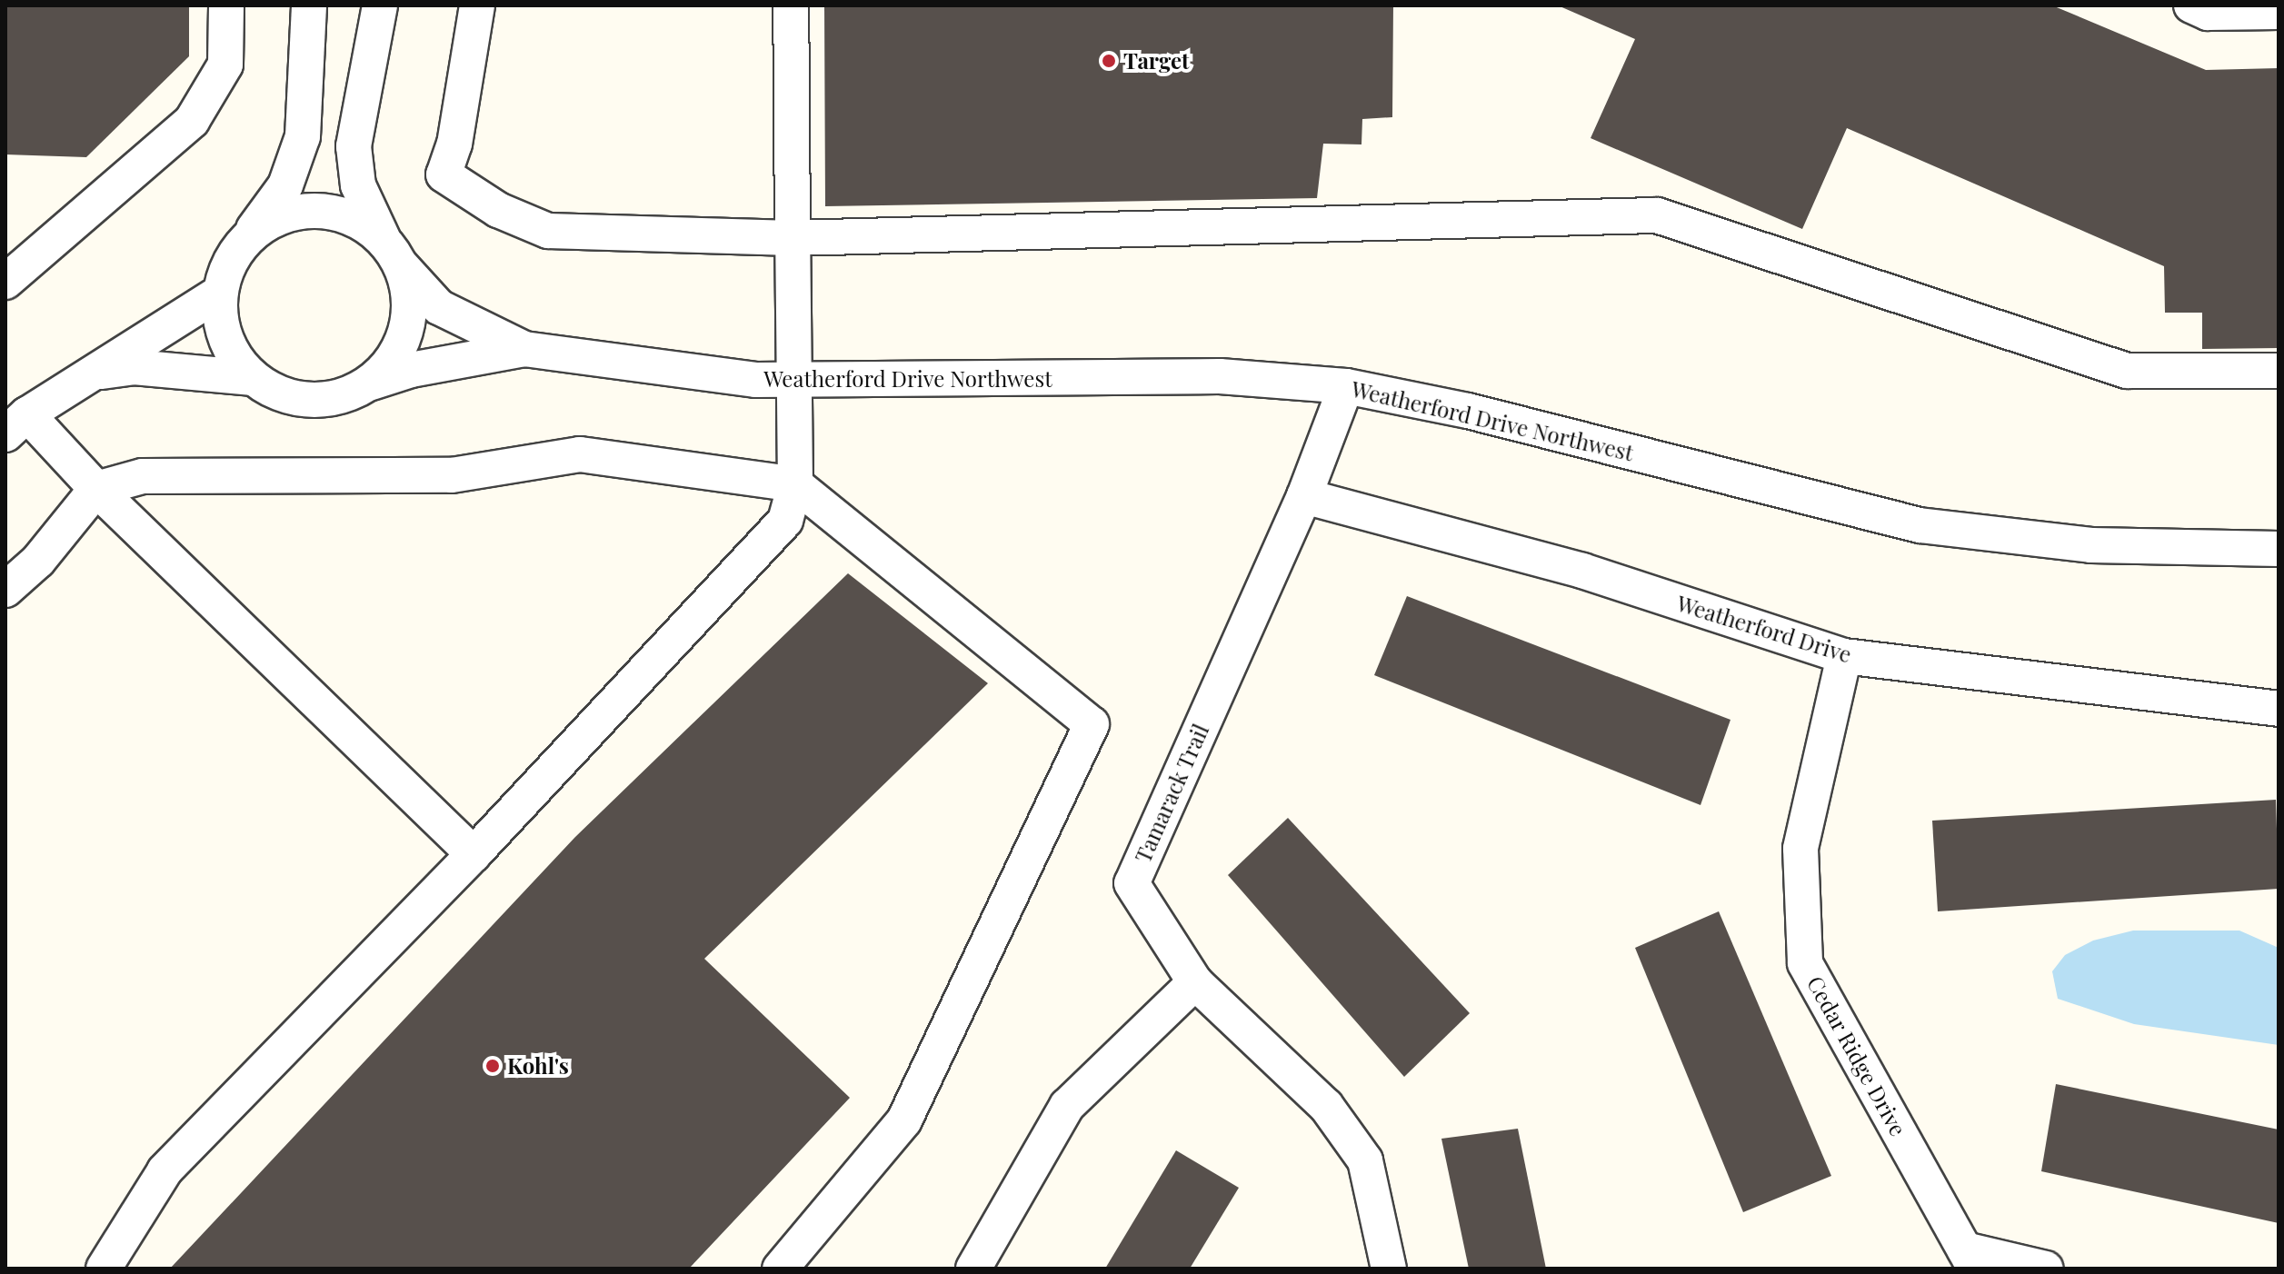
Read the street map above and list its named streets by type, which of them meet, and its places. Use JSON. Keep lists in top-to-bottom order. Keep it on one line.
{"streets":{"street":["Weatherford Drive Northwest","Weatherford Drive","Tamarack Trail","Cedar Ridge Drive"]},"crossings":[["Weatherford Drive Northwest","Tamarack Trail"],["Weatherford Drive","Tamarack Trail"],["Weatherford Drive","Cedar Ridge Drive"]],"places":["Target","Kohl's"]}
